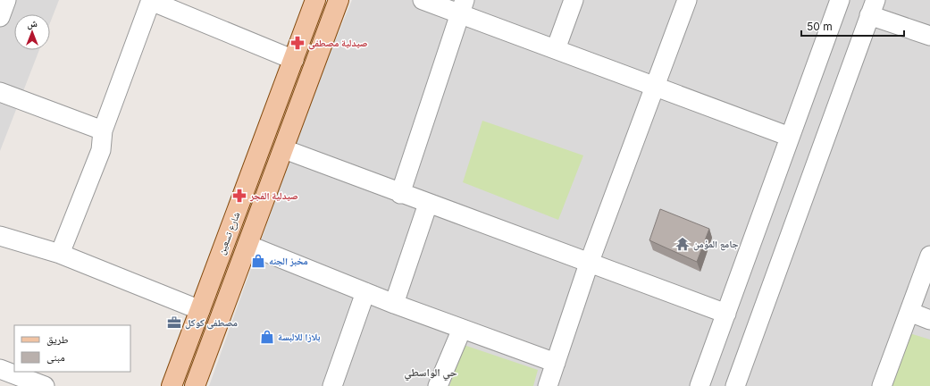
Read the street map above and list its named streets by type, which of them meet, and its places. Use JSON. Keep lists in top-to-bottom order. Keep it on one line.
{"streets":{"main road":["شارع تسعين"]},"districts":["حي الواسطي"],"places":{"pharmacy":["صيدلية مصطفى","صيدلية الفجر"],"temple":["جامع المؤمن"],"shop":["مخبز الجنه","بلازا للالبسة"],"office":["مصطفى كوكل"]},"legend":["طريق","مبنى"],"scale_bar":"50 m","north":"top"}
